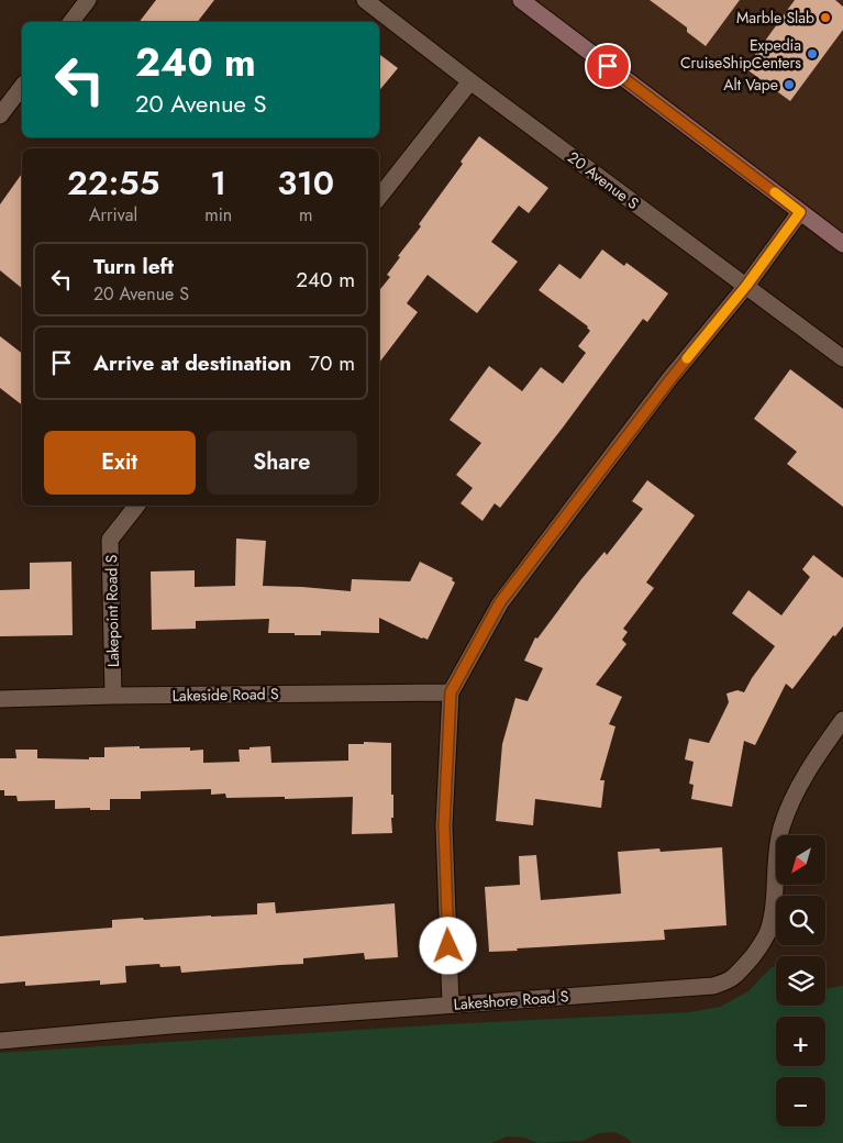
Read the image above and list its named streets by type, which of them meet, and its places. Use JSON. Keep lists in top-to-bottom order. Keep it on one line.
{"streets":{"street":["20 Avenue S","Lakepoint Road S","Lakeside Road S","Lakeshore Road S"]},"crossings":[["Lakepoint Road S","Lakeside Road S"]],"places":["Marble Slab","Expedia CruiseShipCenters","Alt Vape"],"north":"bottom left","page":{"turn":["240 m","20 Avenue S"],"eta":["22:55","Arrival","1","min","310","m"],"list":[{"name":"Turn left","note":"20 Avenue S","value":"240 m"},{"name":"Arrive at destination","value":"70 m"}],"buttons":["Exit","Share"],"map_buttons":["+","−"]}}
